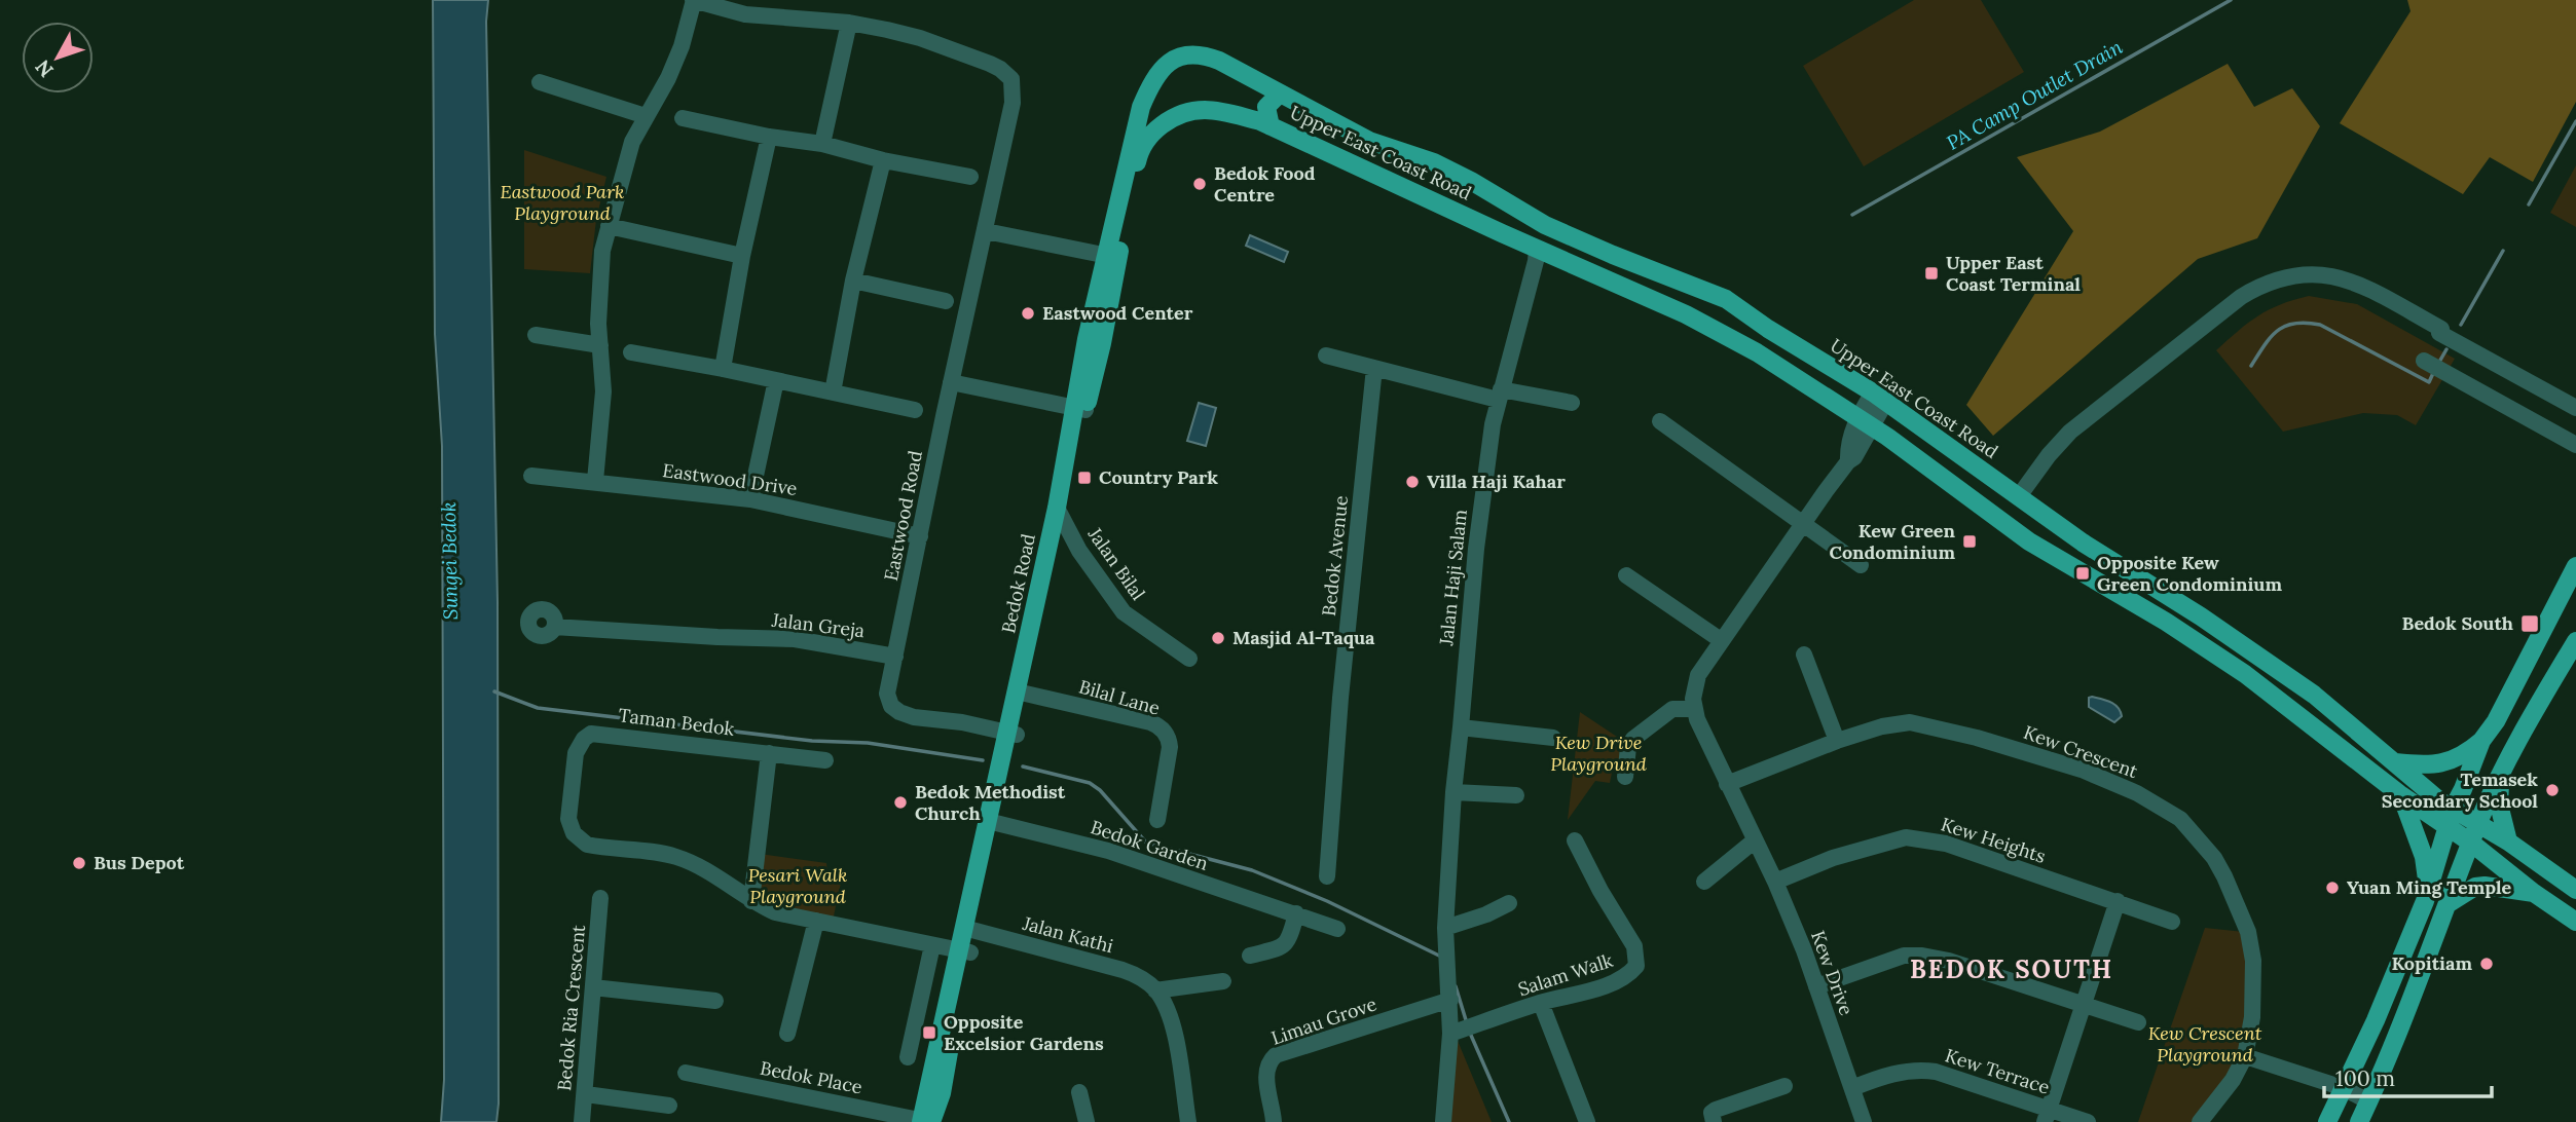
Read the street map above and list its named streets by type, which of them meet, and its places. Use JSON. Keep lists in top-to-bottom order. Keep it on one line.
{"streets":{"main road":["Upper East Coast Road","Bedok Road"],"street":["Eastwood Drive","Eastwood Road","Bedok Avenue","Jalan Bilal","Jalan Haji Salam","Jalan Greja","Bilal Lane","Taman Bedok","Kew Crescent","Kew Heights","Bedok Garden","Jalan Kathi","Kew Drive","Salam Walk","Bedok Ria Crescent","Limau Grove","Kew Terrace","Bedok Place"]},"crossings":[["Upper East Coast Road","Jalan Haji Salam"],["Upper East Coast Road","Bedok Road"],["Eastwood Drive","Eastwood Road"],["Eastwood Road","Jalan Greja"],["Jalan Bilal","Bedok Road"],["Jalan Haji Salam","Salam Walk"],["Jalan Haji Salam","Limau Grove"],["Bedok Road","Bilal Lane"],["Bedok Road","Taman Bedok"],["Bedok Road","Bedok Garden"],["Bedok Road","Jalan Kathi"],["Bedok Road","Bedok Place"],["Kew Crescent","Kew Drive"],["Kew Heights","Kew Drive"],["Kew Drive","Kew Terrace"]],"districts":["BEDOK SOUTH"],"water":["PA Camp Outlet Drain","Sungei Bedok"],"parks":["Eastwood Park Playground","Kew Drive Playground","Pesari Walk Playground","Kew Crescent Playground"],"places":{"other":["Bedok Food Centre","Eastwood Center","Villa Haji Kahar","Masjid Al-Taqua","Temasek Secondary School","Bedok Methodist Church","Bus Depot","Yuan Ming Temple","Kopitiam"],"transit":["Upper East Coast Terminal","Country Park","Kew Green Condominium","Opposite Kew Green Condominium","Bedok South","Opposite Excelsior Gardens"]},"scale_bar":"100 m","north":"bottom left"}
